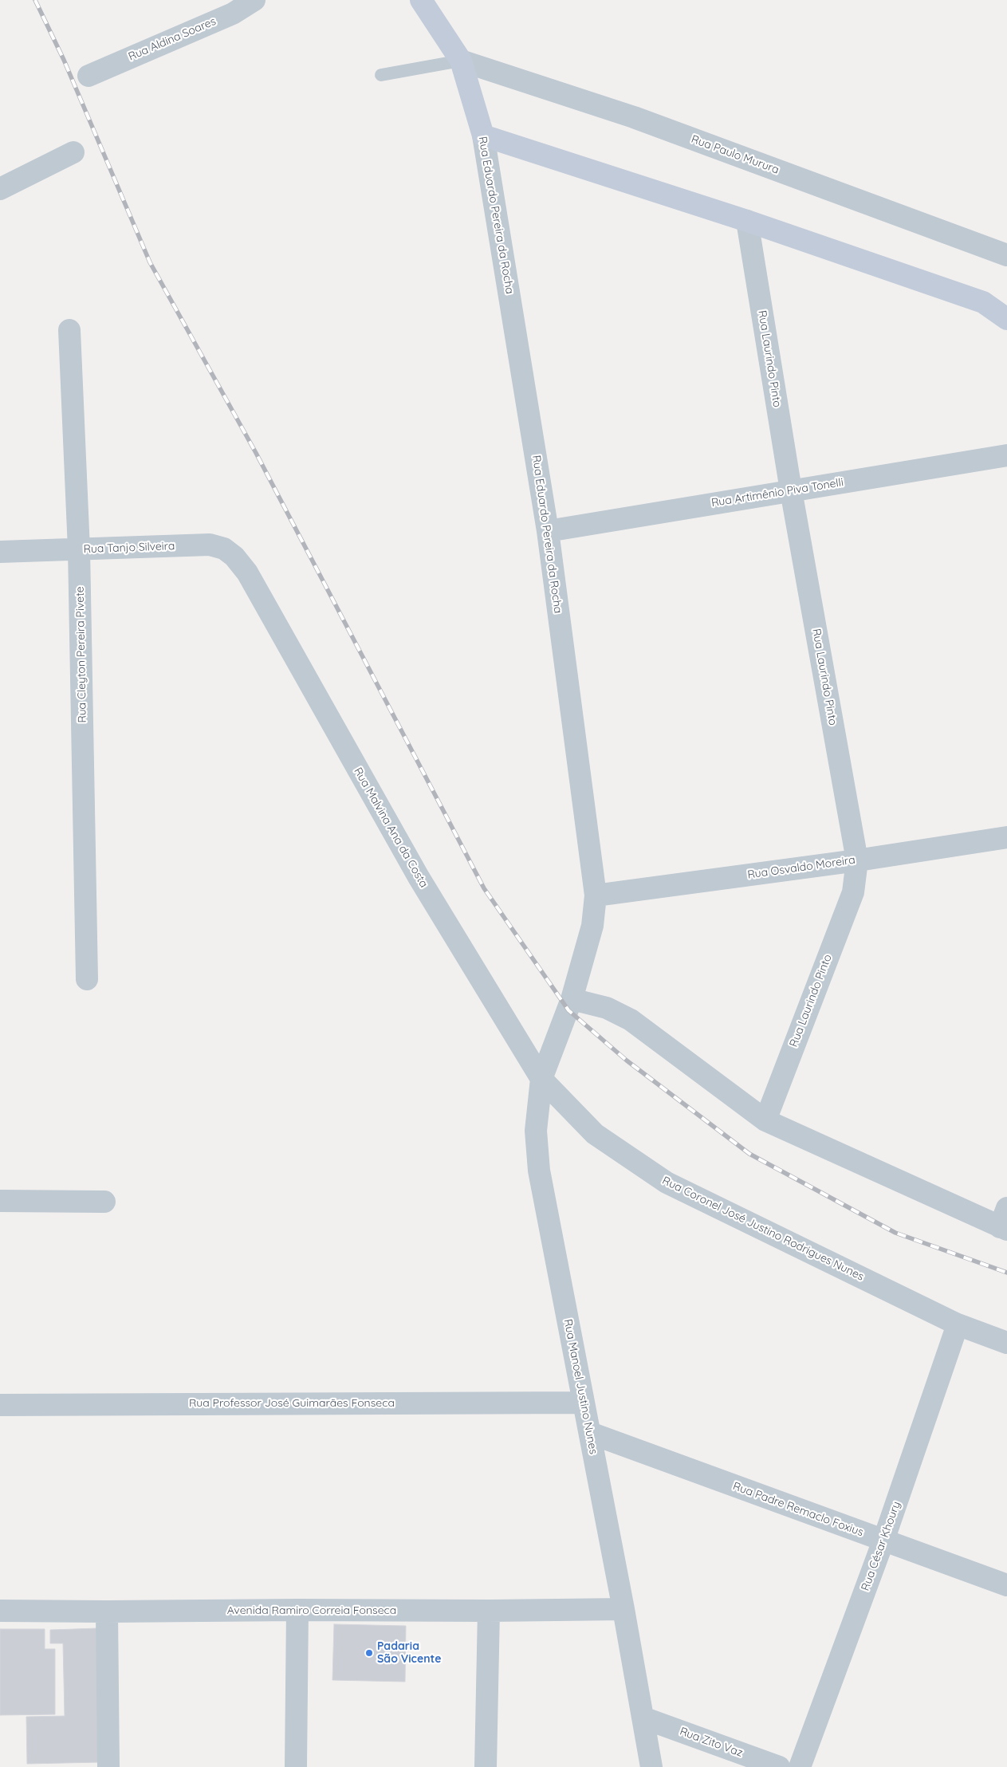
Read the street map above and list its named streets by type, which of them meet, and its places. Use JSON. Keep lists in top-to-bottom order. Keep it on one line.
{"streets":{"main road":["Rua Eduardo Pereira da Rocha"],"street":["Rua Aldina Soares","Rua Paulo Murura","Rua Laurindo Pinto","Rua Artimênio Piva Tonelli","Rua Tanjo Silveira","Rua Cleyton Pereira Pivete","Rua Malvina Ana da Costa","Rua Osvaldo Moreira","Rua Coronel José Justino Rodrigues Nunes","Rua Manoel Justino Nunes","Rua Professor José Guimarães Fonseca","Rua Padre Remaclo Foxius","Rua César Khoury","Avenida Ramiro Correia Fonseca","Rua Zito Vaz"]},"crossings":[["Rua Paulo Murura","Rua Eduardo Pereira da Rocha"],["Rua Eduardo Pereira da Rocha","Rua Artimênio Piva Tonelli"],["Rua Eduardo Pereira da Rocha","Rua Osvaldo Moreira"],["Rua Eduardo Pereira da Rocha","Rua Manoel Justino Nunes"],["Rua Laurindo Pinto","Rua Artimênio Piva Tonelli"],["Rua Laurindo Pinto","Rua Osvaldo Moreira"],["Rua Tanjo Silveira","Rua Cleyton Pereira Pivete"],["Rua Tanjo Silveira","Rua Malvina Ana da Costa"],["Rua Malvina Ana da Costa","Rua Coronel José Justino Rodrigues Nunes"],["Rua Malvina Ana da Costa","Rua Manoel Justino Nunes"],["Rua Coronel José Justino Rodrigues Nunes","Rua Manoel Justino Nunes"],["Rua Coronel José Justino Rodrigues Nunes","Rua César Khoury"],["Rua Manoel Justino Nunes","Rua Professor José Guimarães Fonseca"],["Rua Manoel Justino Nunes","Rua Padre Remaclo Foxius"],["Rua Manoel Justino Nunes","Avenida Ramiro Correia Fonseca"],["Rua Manoel Justino Nunes","Rua Zito Vaz"],["Rua Padre Remaclo Foxius","Rua César Khoury"]],"places":["Padaria São Vicente"]}
